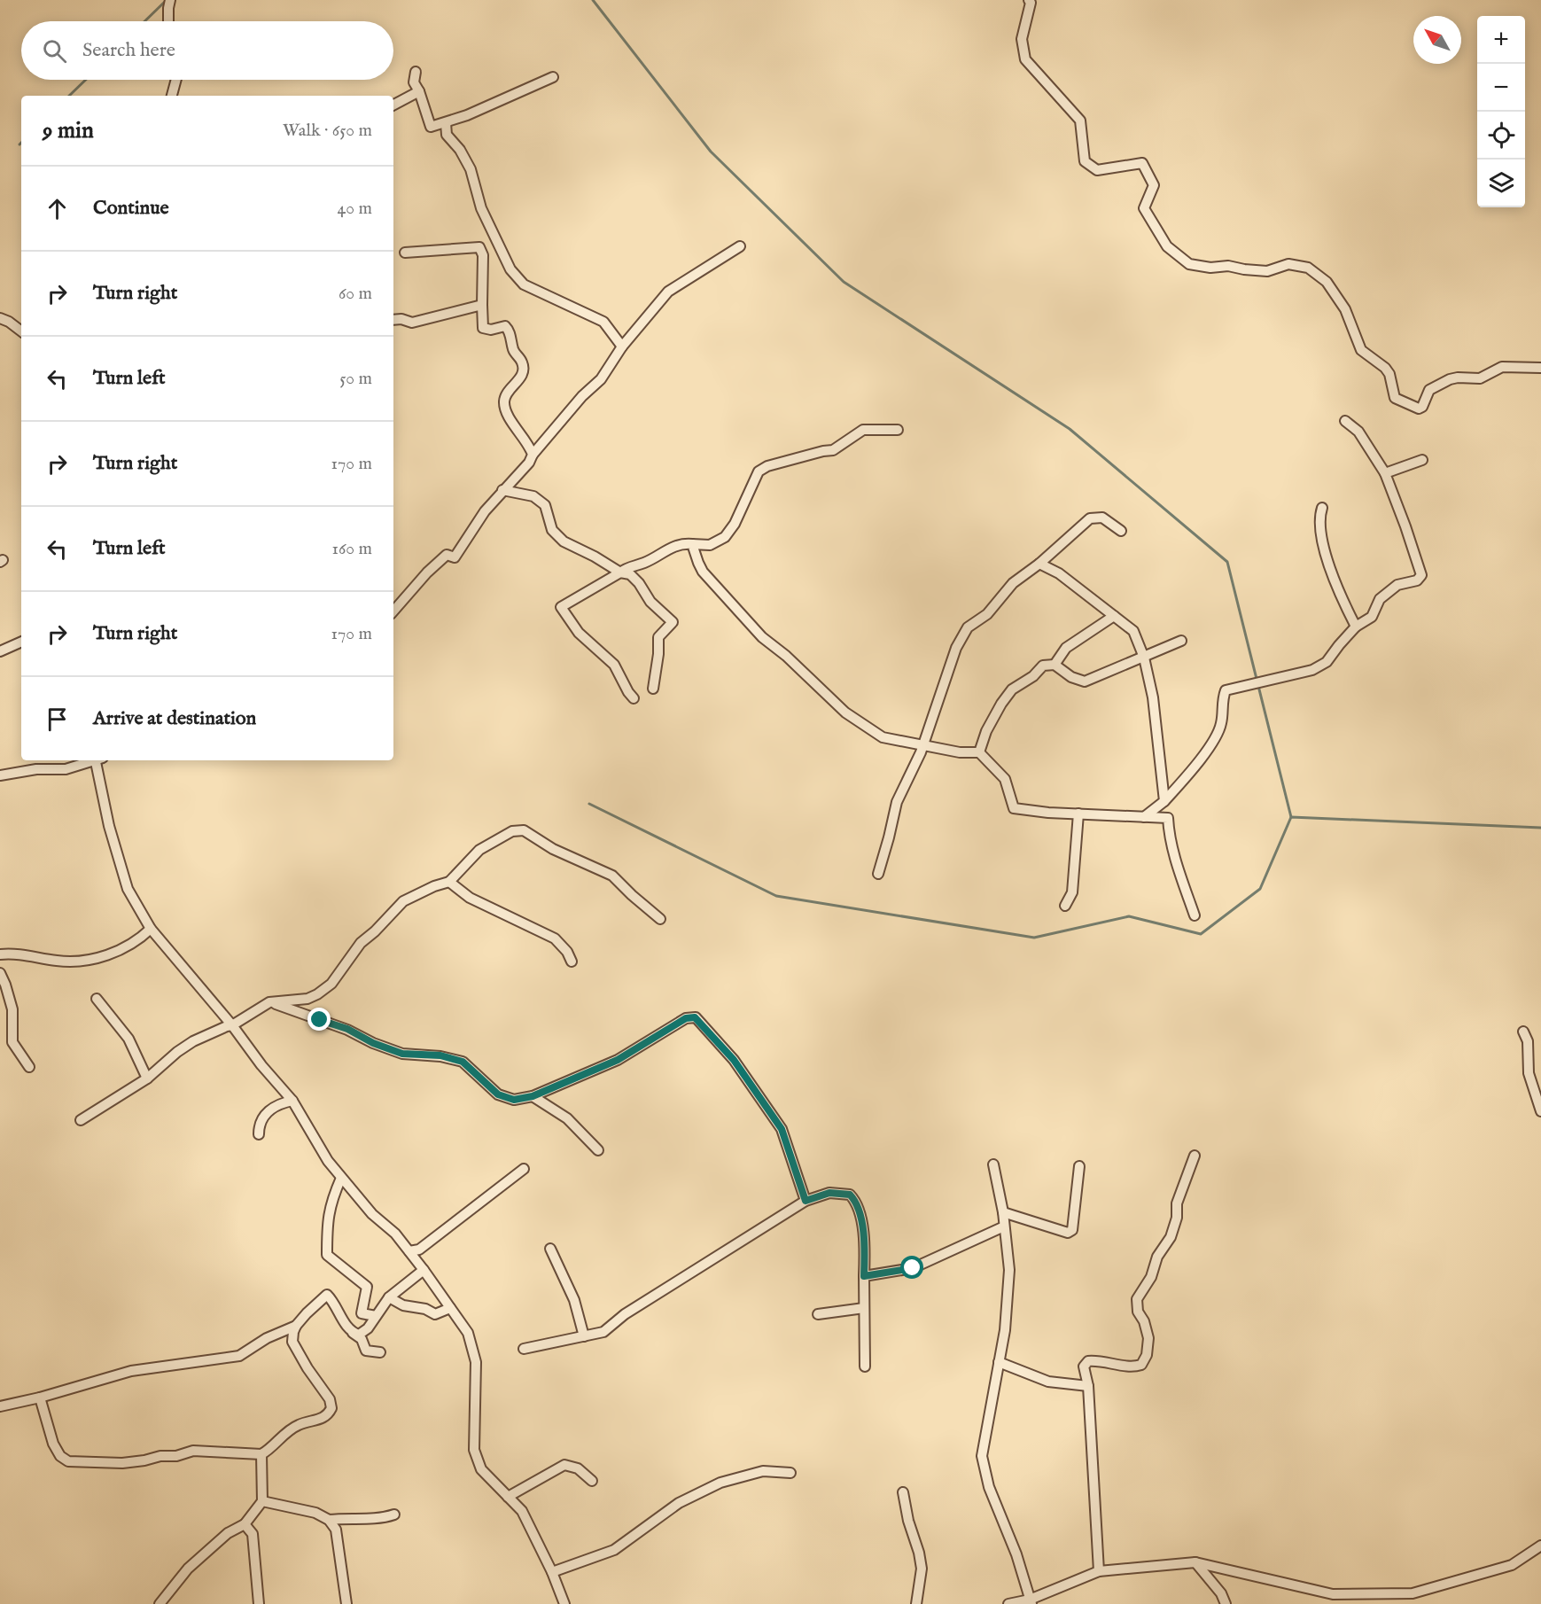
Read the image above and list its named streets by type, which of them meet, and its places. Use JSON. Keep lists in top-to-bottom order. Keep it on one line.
{"north":"top left","page":{"map_buttons":["+","−"],"search":"Search here","heading":["9 min","Walk · 650 m"],"list":[["Continue","40 m"],["Turn right","60 m"],["Turn left","50 m"],["Turn right","170 m"],["Turn left","160 m"],["Turn right","170 m"],"Arrive at destination"]}}
